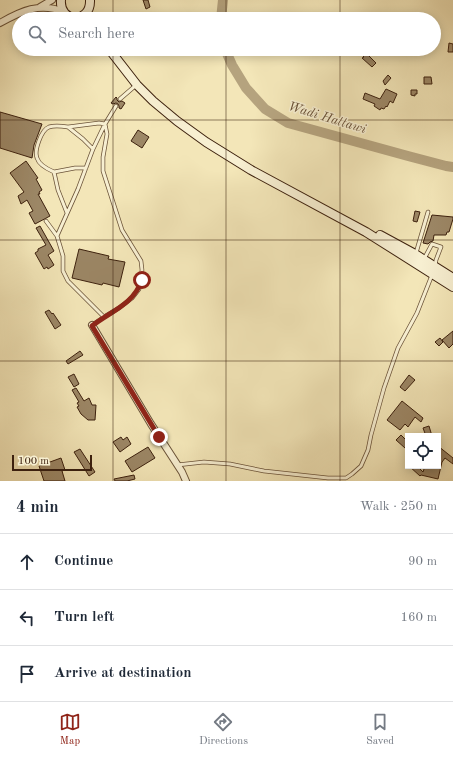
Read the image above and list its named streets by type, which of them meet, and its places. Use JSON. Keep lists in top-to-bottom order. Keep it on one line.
{"water":["Wadi Hattawi"],"scale_bar":"100 m","page":{"search":"Search here","scale":"100 m","heading":["4 min","Walk · 250 m"],"list":[["Continue","90 m"],["Turn left","160 m"],"Arrive at destination"],"nav":["Map","Directions","Saved"]}}
